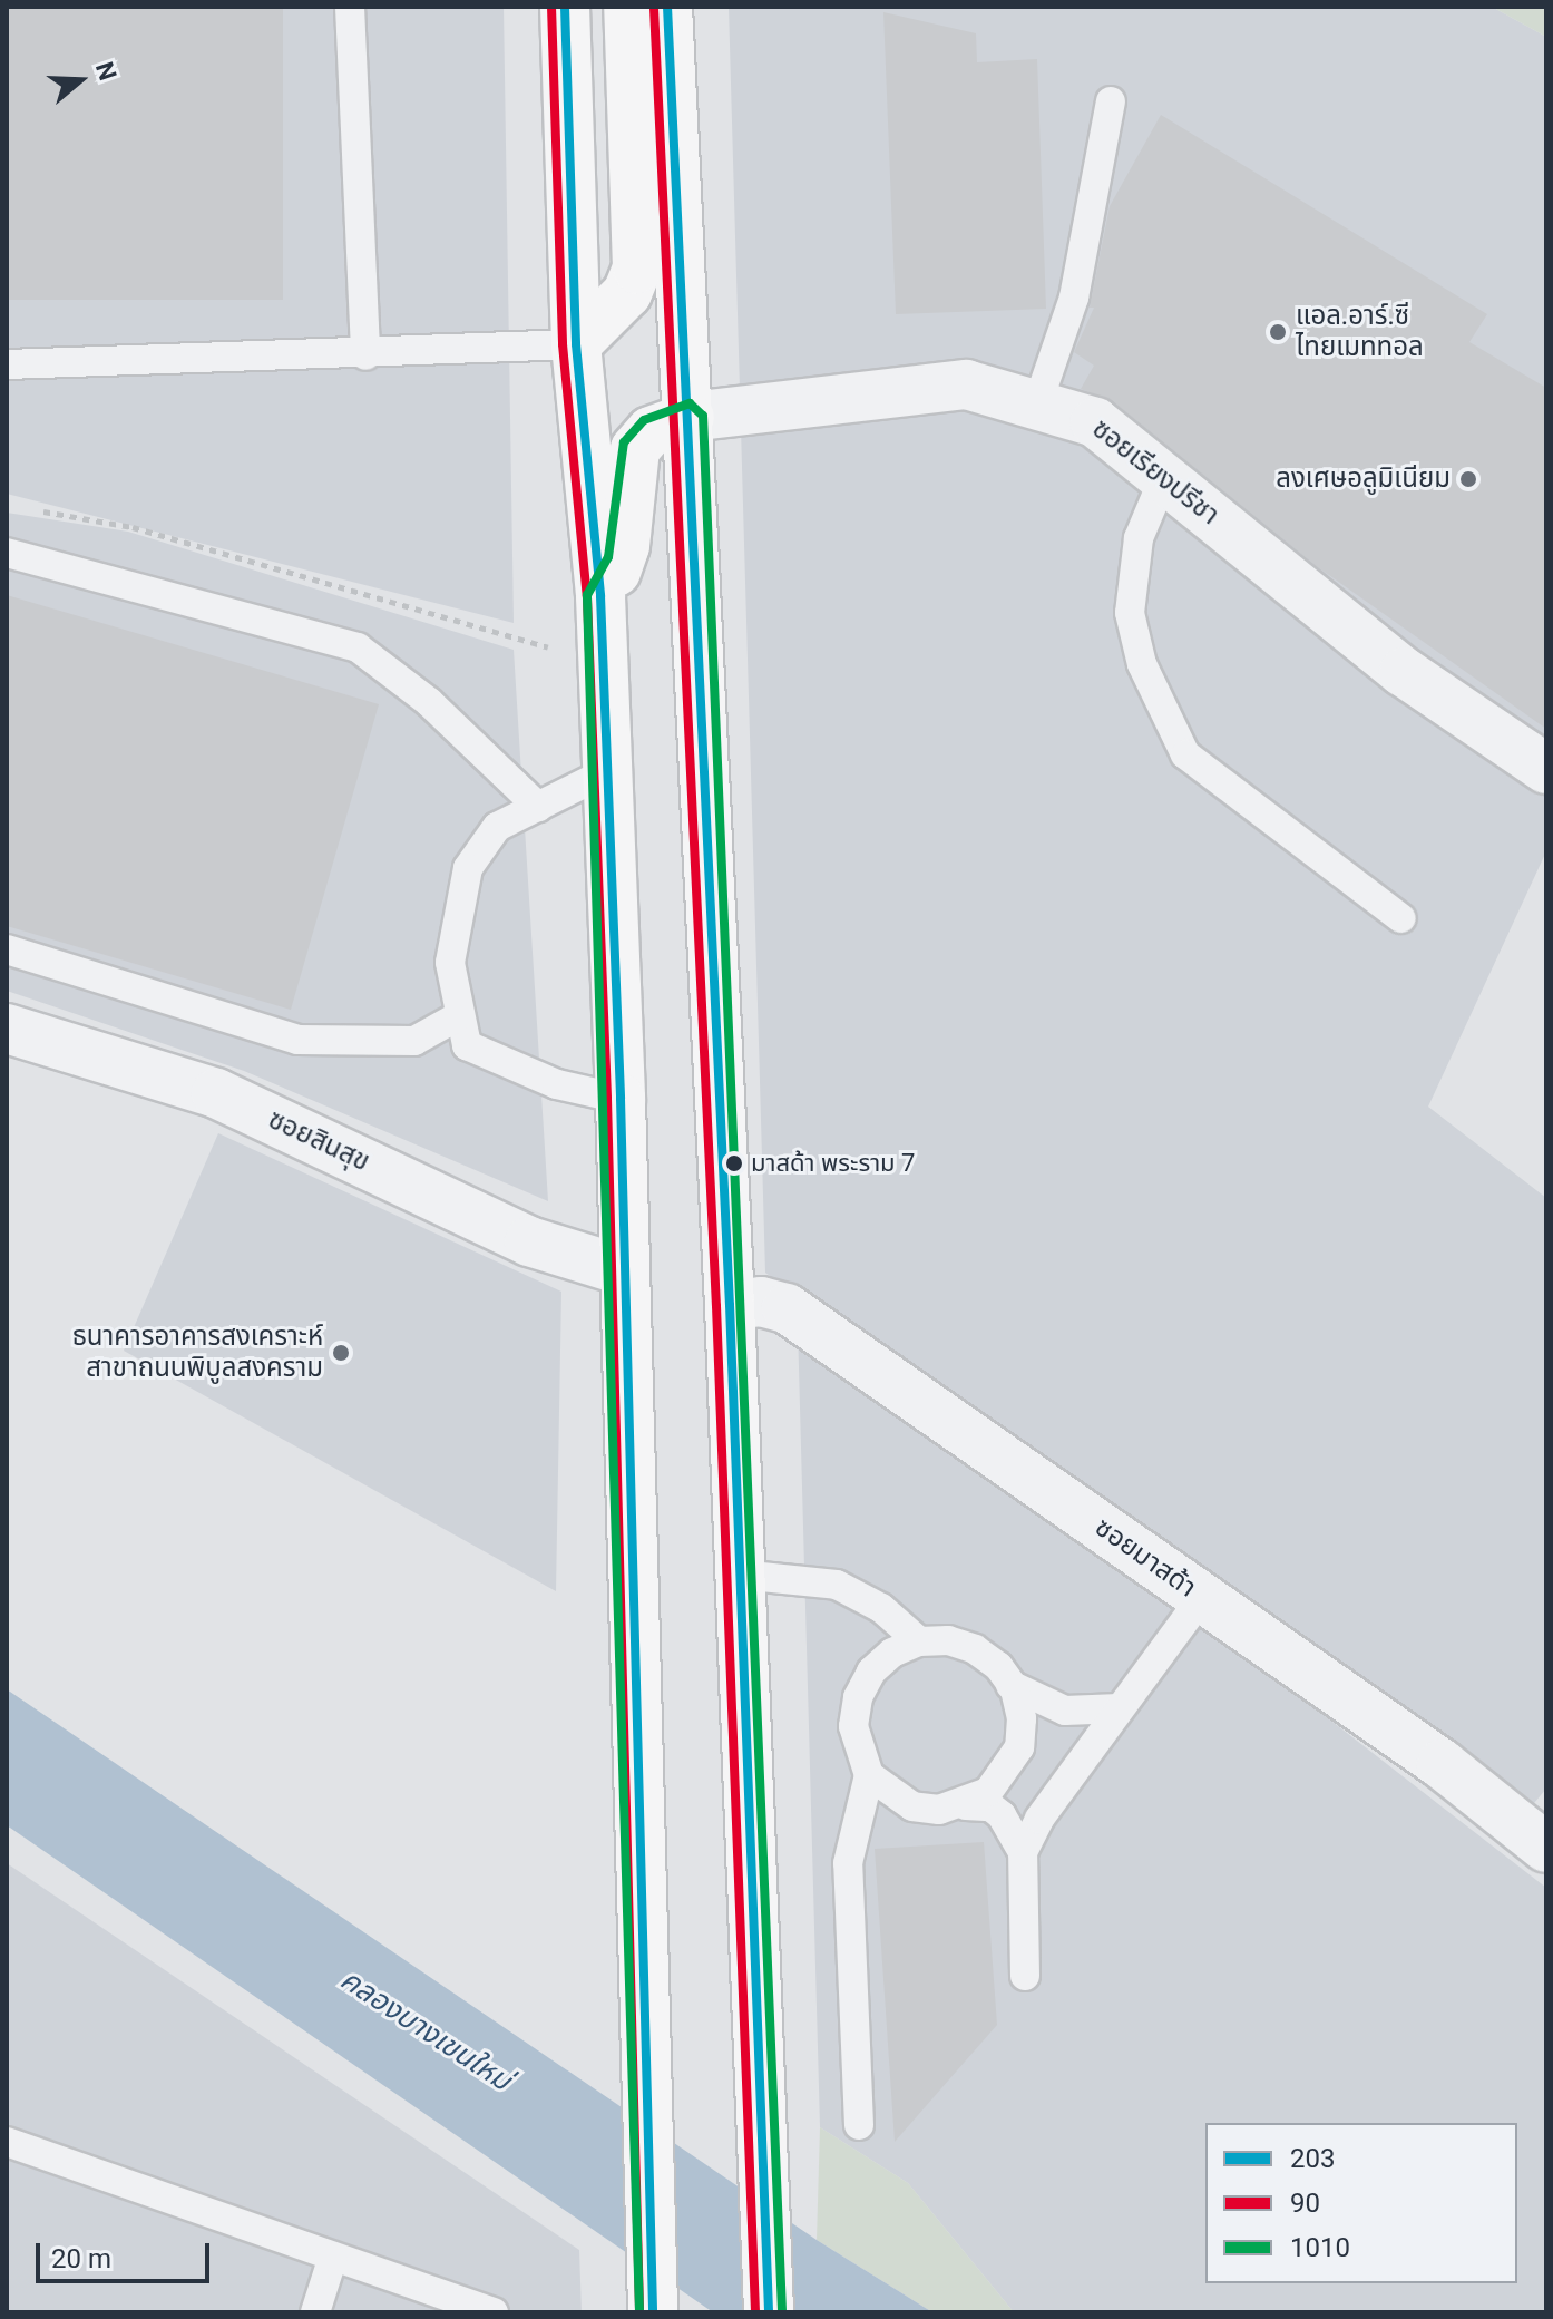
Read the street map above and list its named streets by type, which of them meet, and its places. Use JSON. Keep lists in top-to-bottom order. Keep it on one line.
{"streets":{"street":["ซอยเรียงปรีชา","ซอยสินสุข","ซอยมาสด้า"]},"water":["คลองบางเขนใหม่"],"places":["แอล.อาร์.ซี ไทยเมททอล","ลงเศษอลูมิเนียม","มาสด้า พระราม 7","ธนาคารอาคารสงเคราะห์ สาขาถนนพิบูลสงคราม"],"lines":["transit line 203","transit line 90","transit line 1010"],"legend":["203","90","1010"],"scale_bar":"20 m","north":"right"}
